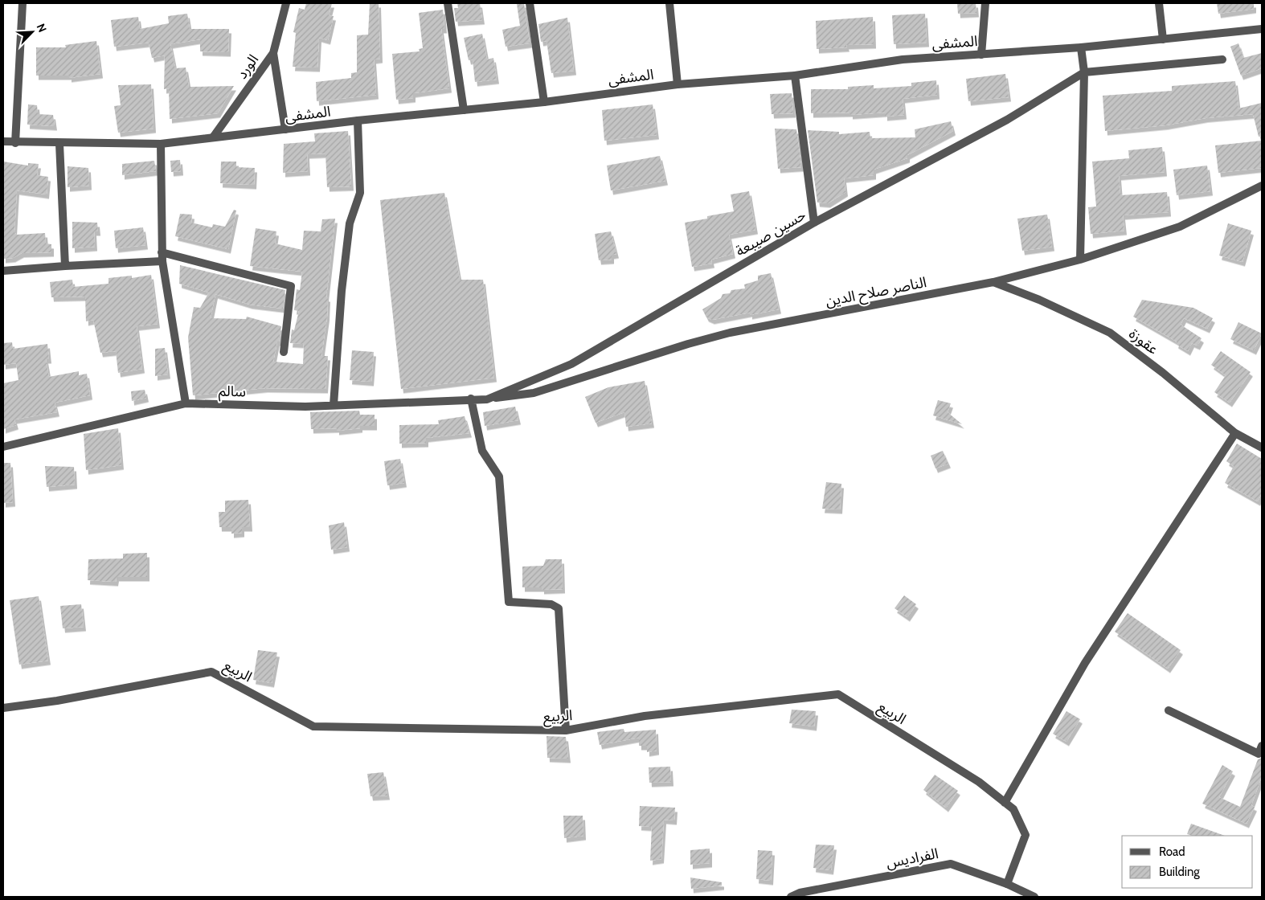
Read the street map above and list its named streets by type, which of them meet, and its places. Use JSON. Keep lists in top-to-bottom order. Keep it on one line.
{"streets":{"street":["المشفى","الورد","حسين صيبعة","الناصر صلاح الدين","عقوزة","سالم","الربيع","الفراديس"]},"crossings":[["المشفى","الورد"],["حسين صيبعة","الناصر صلاح الدين"],["حسين صيبعة","سالم"],["الناصر صلاح الدين","عقوزة"],["الربيع","الفراديس"]],"legend":["Road","Building"],"north":"top right"}
